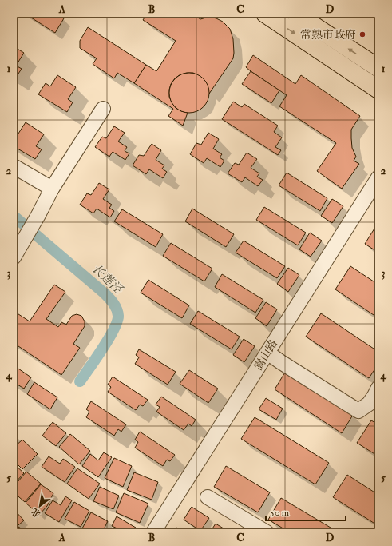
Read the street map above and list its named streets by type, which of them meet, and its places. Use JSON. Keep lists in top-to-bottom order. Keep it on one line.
{"streets":{"street":["嵩山路"]},"water":["长莲泾"],"places":["常熟市政府"],"scale_bar":"50 m","north":"bottom left","grid":{"columns":["A","B","C","D"],"rows":["1","2","3","4","5"]}}
